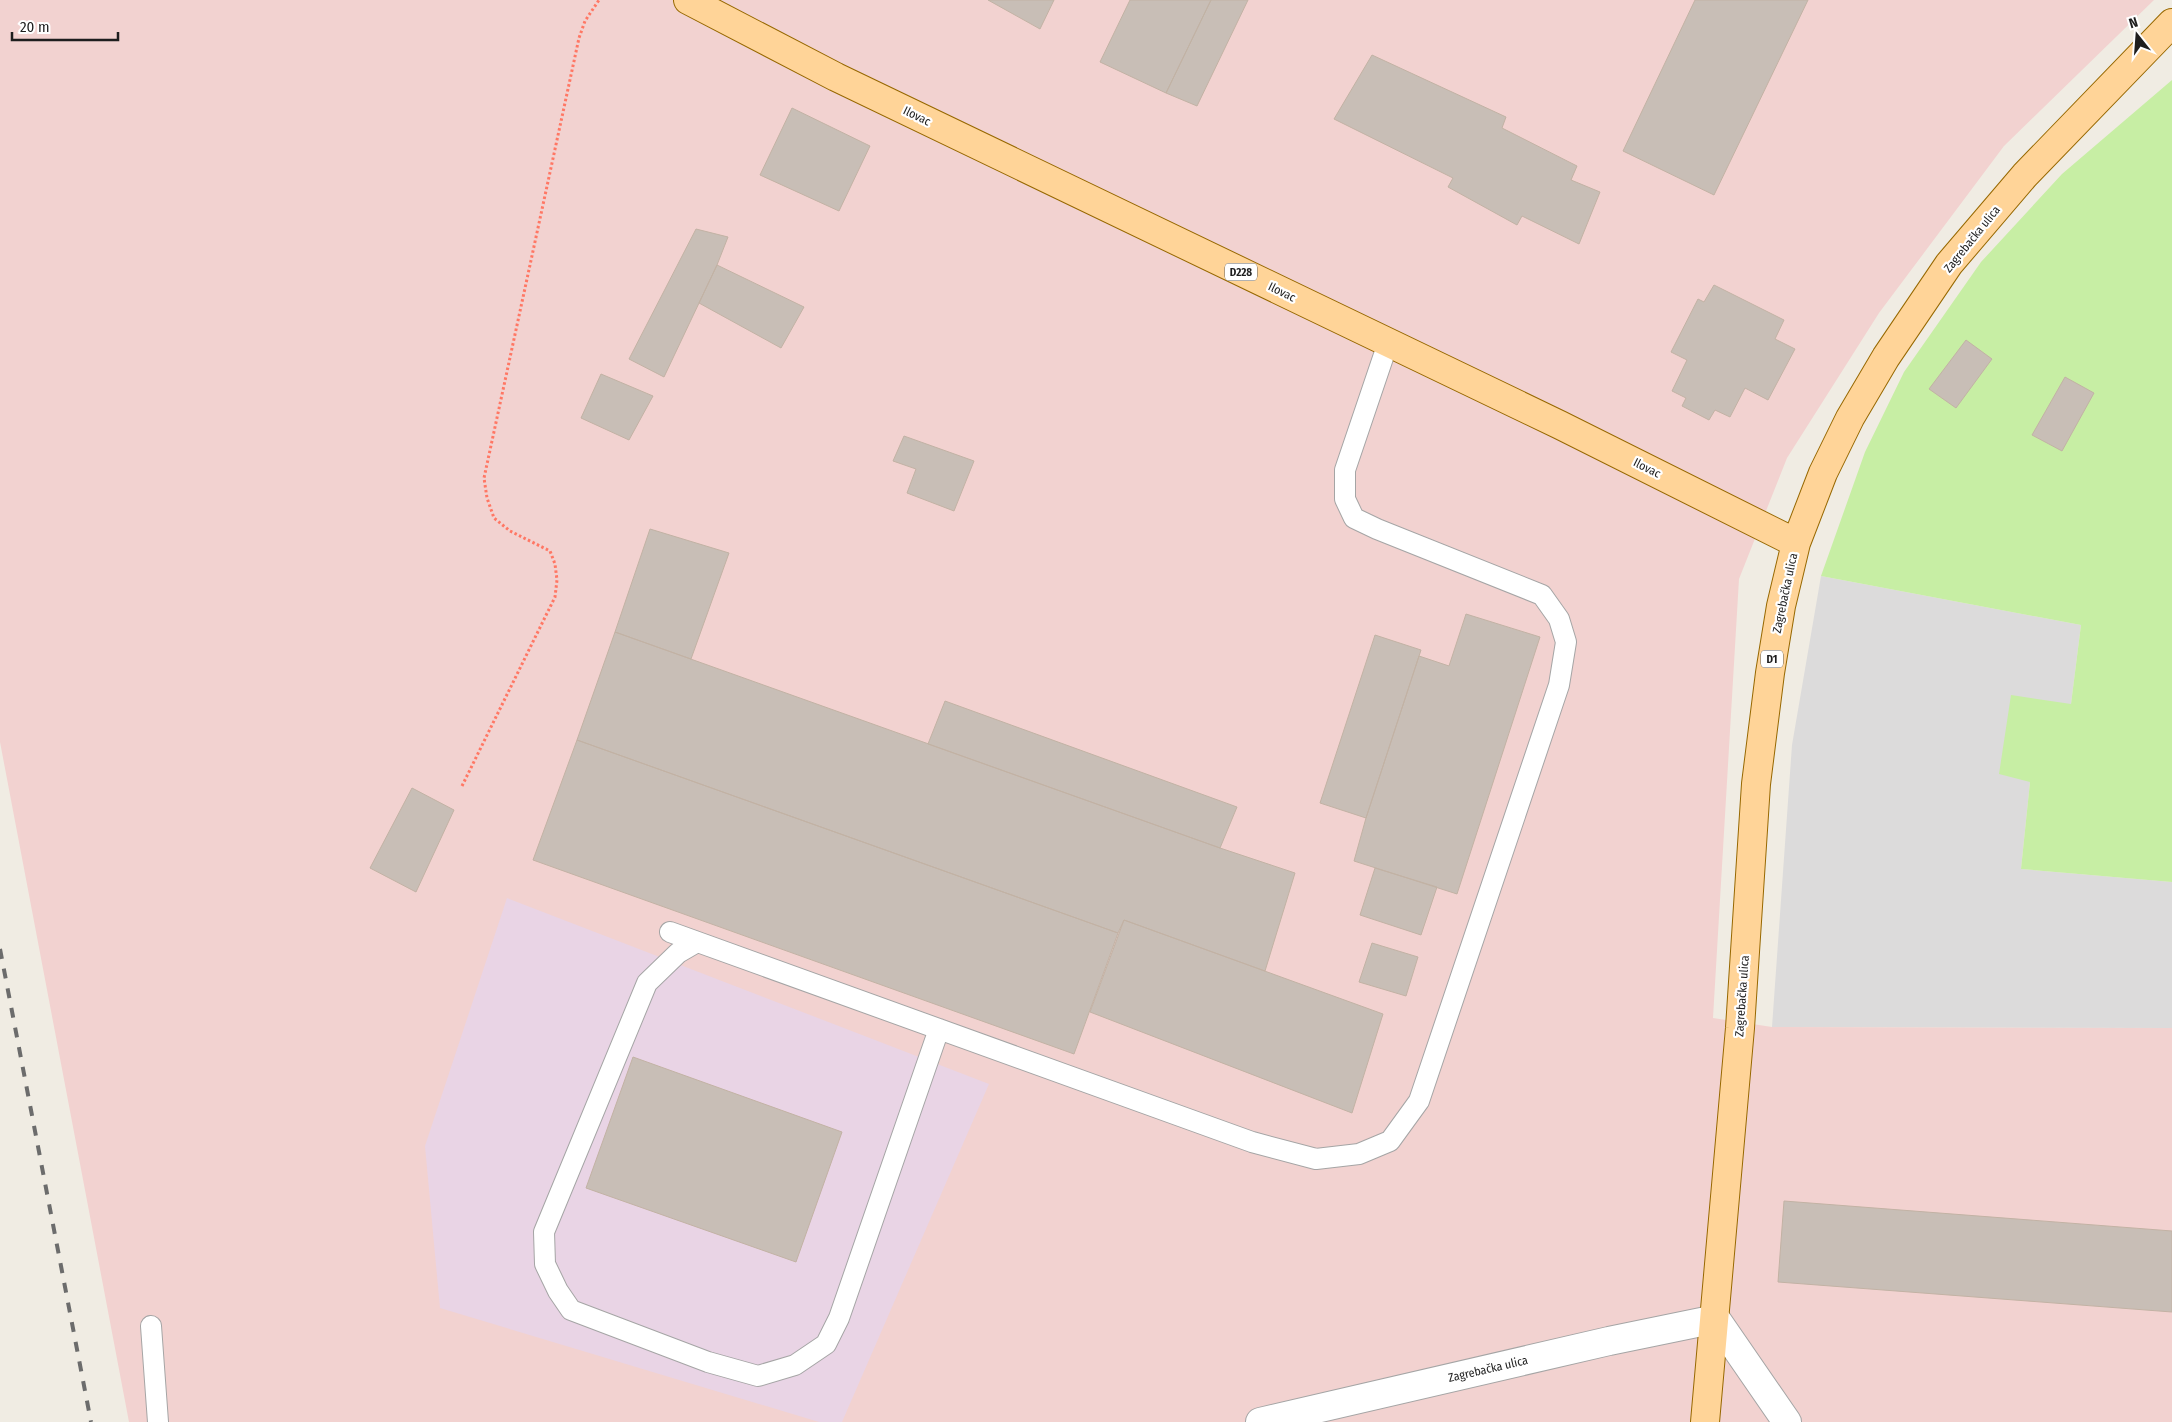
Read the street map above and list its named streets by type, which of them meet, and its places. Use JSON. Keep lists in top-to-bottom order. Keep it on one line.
{"streets":{"main road":["Ilovac","Zagrebačka ulica","D228","D1"]},"crossings":[["Ilovac","Zagrebačka ulica"]],"scale_bar":"20 m","north":"top"}
